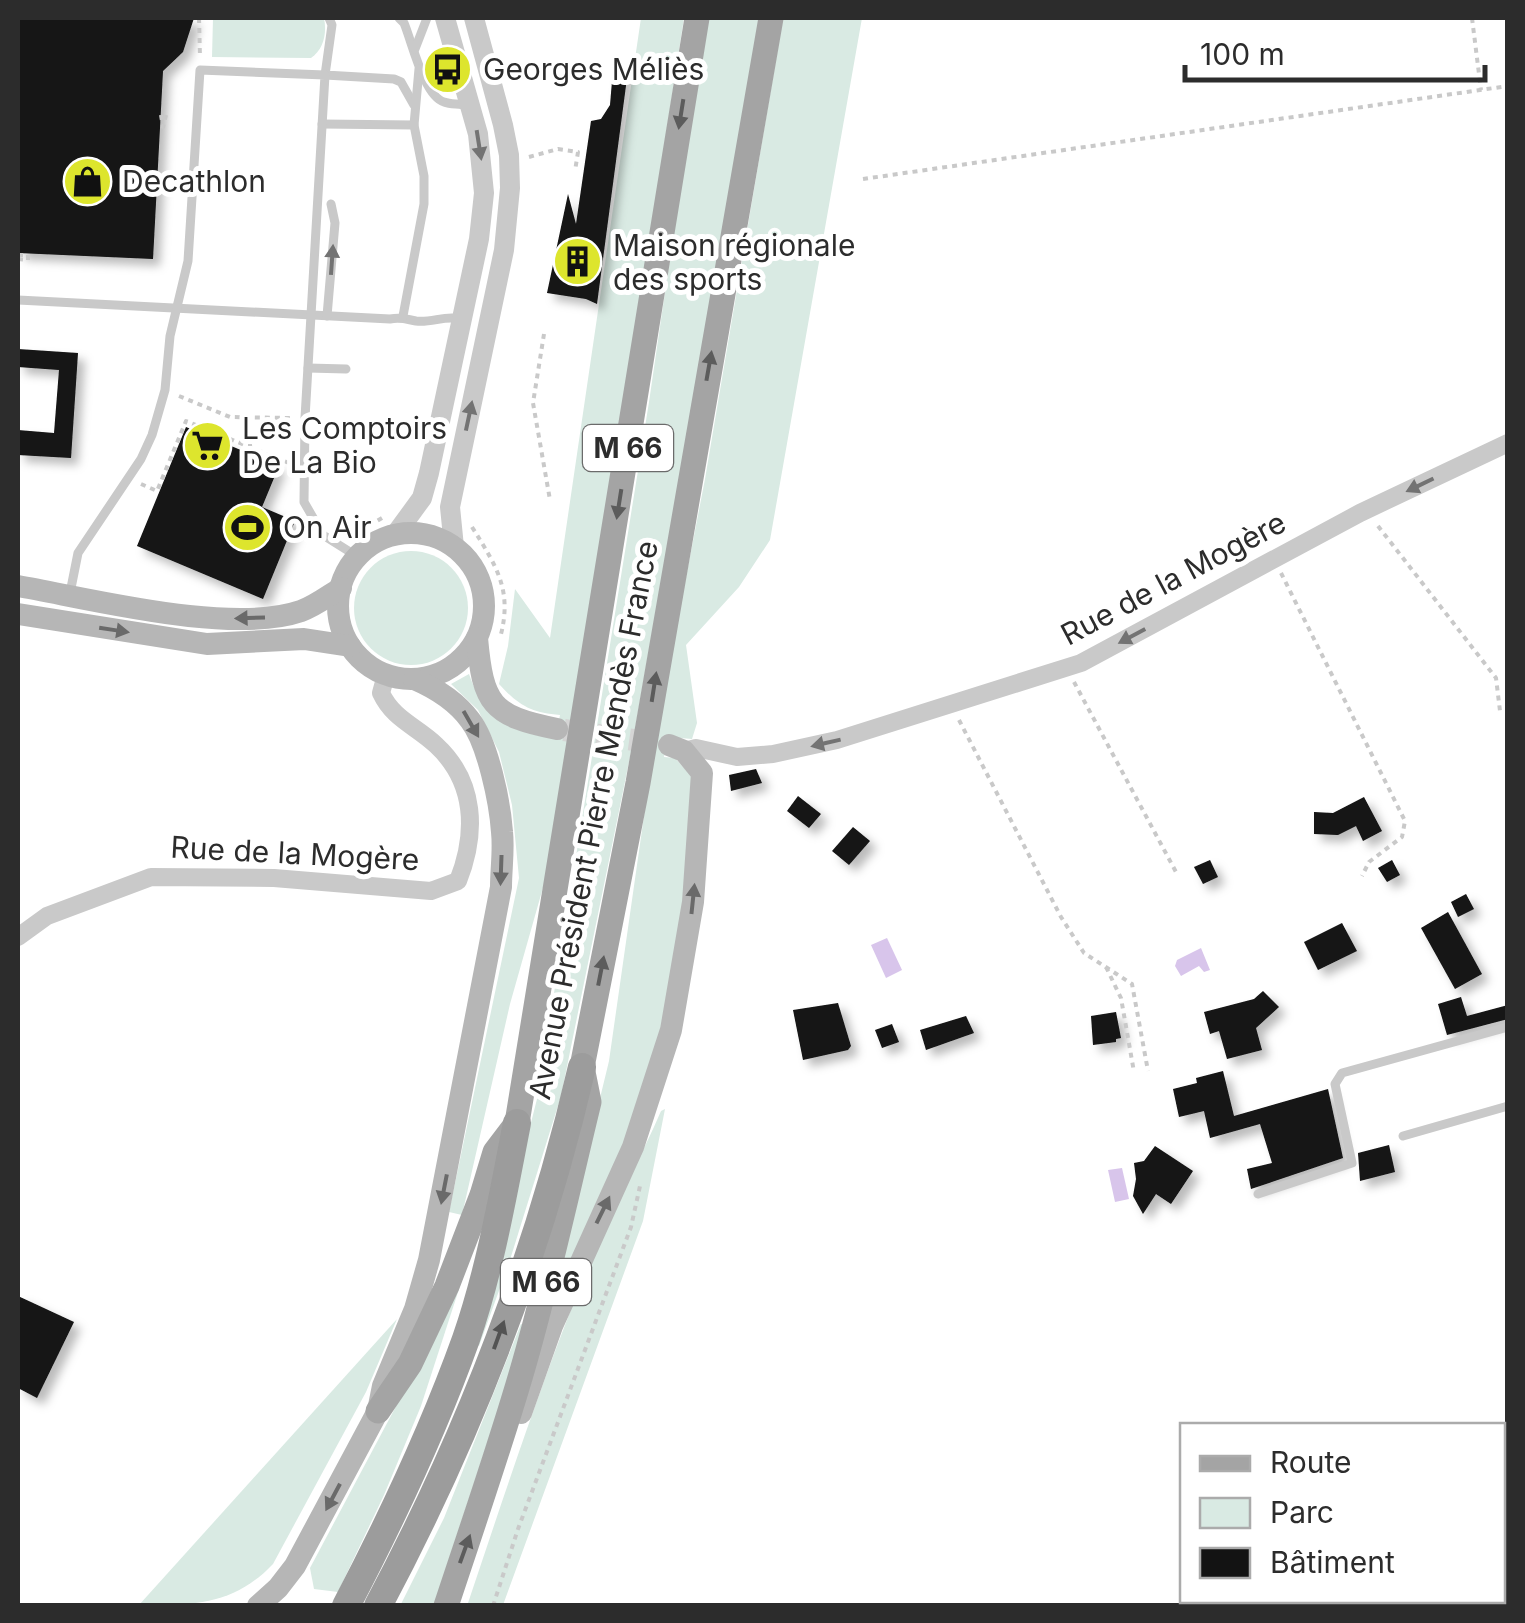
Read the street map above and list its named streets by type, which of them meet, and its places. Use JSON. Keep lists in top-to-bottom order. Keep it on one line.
{"streets":{"highway":["M 66","Avenue Président Pierre Mendès France"],"street":["Rue de la Mogère"]},"crossings":[["M 66","Rue de la Mogère"],["M 66","Avenue Président Pierre Mendès France"]],"one_way":["Rue de la Mogère"],"places":{"bus stop":["Georges Méliès"],"shop":["Decathlon"],"building":["Maison régionale des sports"],"supermarket":["Les Comptoirs De La Bio"],"sports":["On Air"]},"legend":["Route","Parc","Bâtiment"],"scale_bar":"100 m"}
